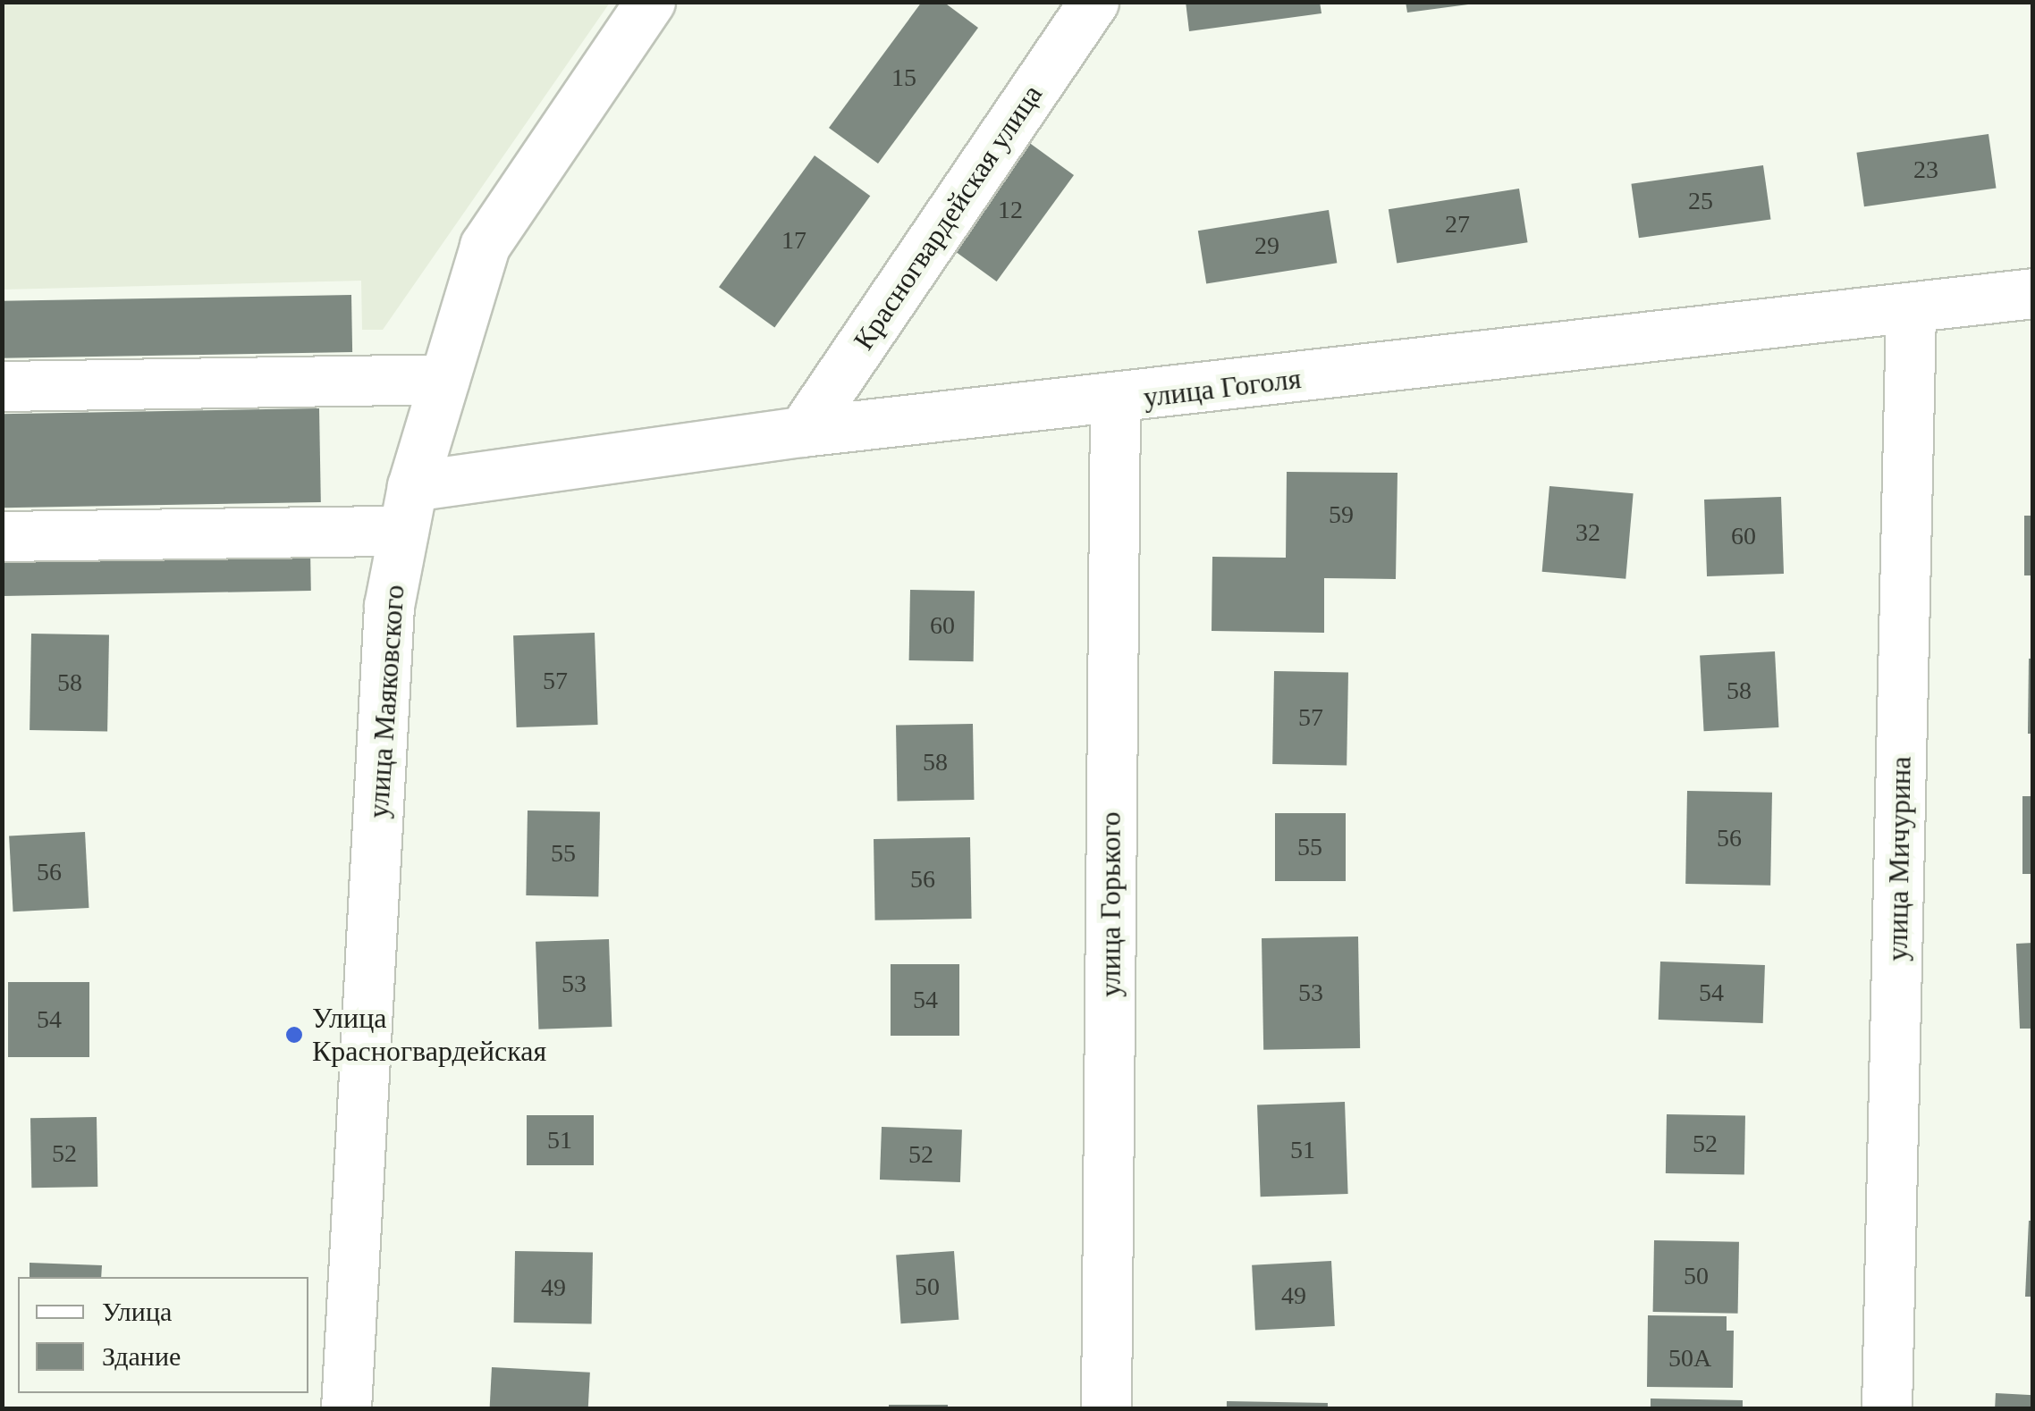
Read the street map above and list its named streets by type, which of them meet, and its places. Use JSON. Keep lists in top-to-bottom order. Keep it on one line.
{"streets":{"street":["Красногвардейская улица","улица Гоголя","улица Маяковского","улица Мичурина","улица Горького"]},"crossings":[["Красногвардейская улица","улица Гоголя"],["улица Гоголя","улица Маяковского"],["улица Гоголя","улица Мичурина"],["улица Гоголя","улица Горького"]],"places":["Улица Красногвардейская"],"house_numbers":["15","23","25","12","27","17","29","59","32","60","60","57","58","58","57","58","56","55","55","56","56","53","53","54","54","54","51","52","51","52","52","50","50","49","49","50А"],"legend":["Улица","Здание"]}
